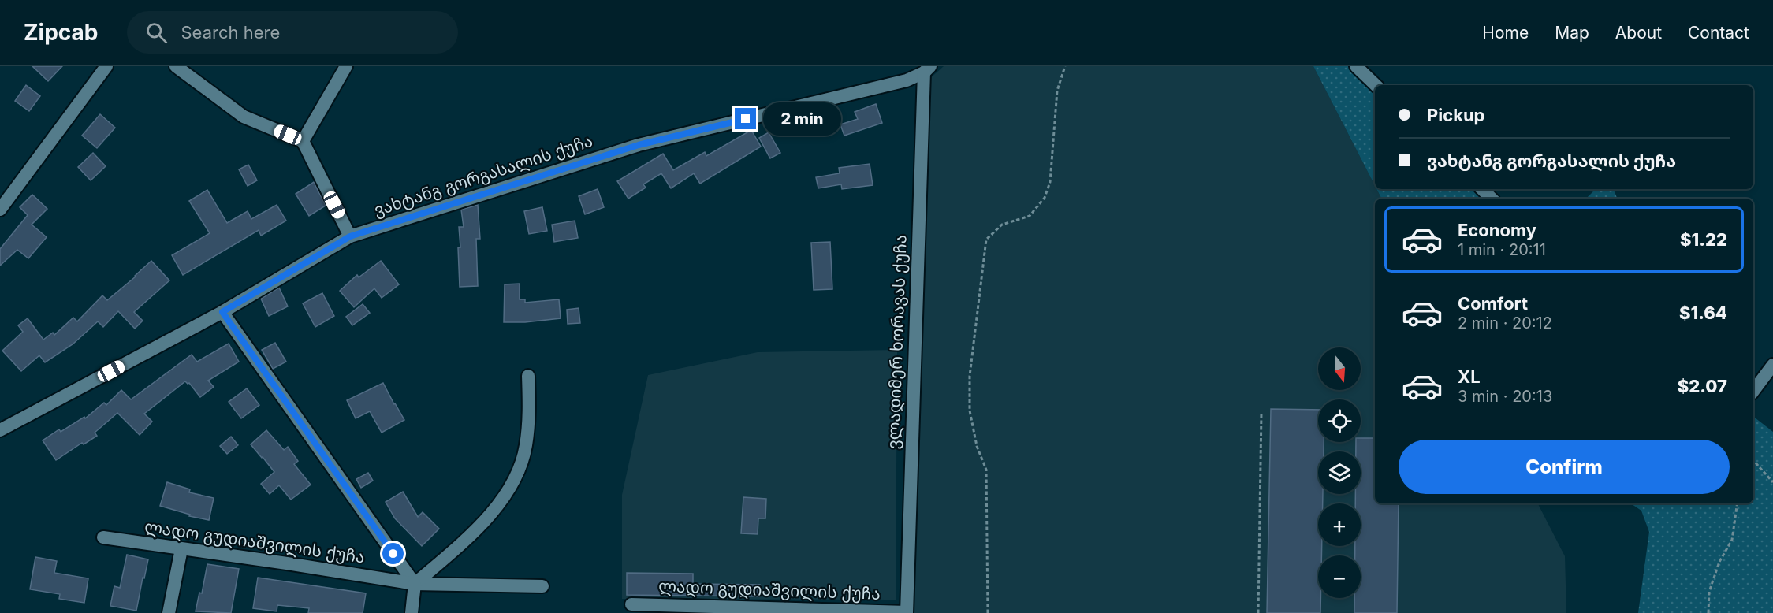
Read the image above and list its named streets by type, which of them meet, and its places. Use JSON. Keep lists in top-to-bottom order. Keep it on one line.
{"streets":{"street":["ვახტანგ გორგასალის ქუჩა","ვლადიმერ ხორავას ქუჩა","ლადო გუდიაშვილის ქუჩა"]},"crossings":[["ვახტანგ გორგასალის ქუჩა","ვლადიმერ ხორავას ქუჩა"],["ვლადიმერ ხორავას ქუჩა","ლადო გუდიაშვილის ქუჩა"]],"north":"bottom","page":{"header":"Zipcab","search":"Search here","nav":["Home","Map","About","Contact"],"banner":["Pickup","ვახტანგ გორგასალის ქუჩა"],"bubble":"2 min","list":[{"name":"Economy","note":"1 min · 20:11","value":"$1.22"},{"name":"Comfort","note":"2 min · 20:12","value":"$1.64"},{"name":"XL","note":"3 min · 20:13","value":"$2.07"}],"map_buttons":["+","−"],"buttons":"Confirm"}}
